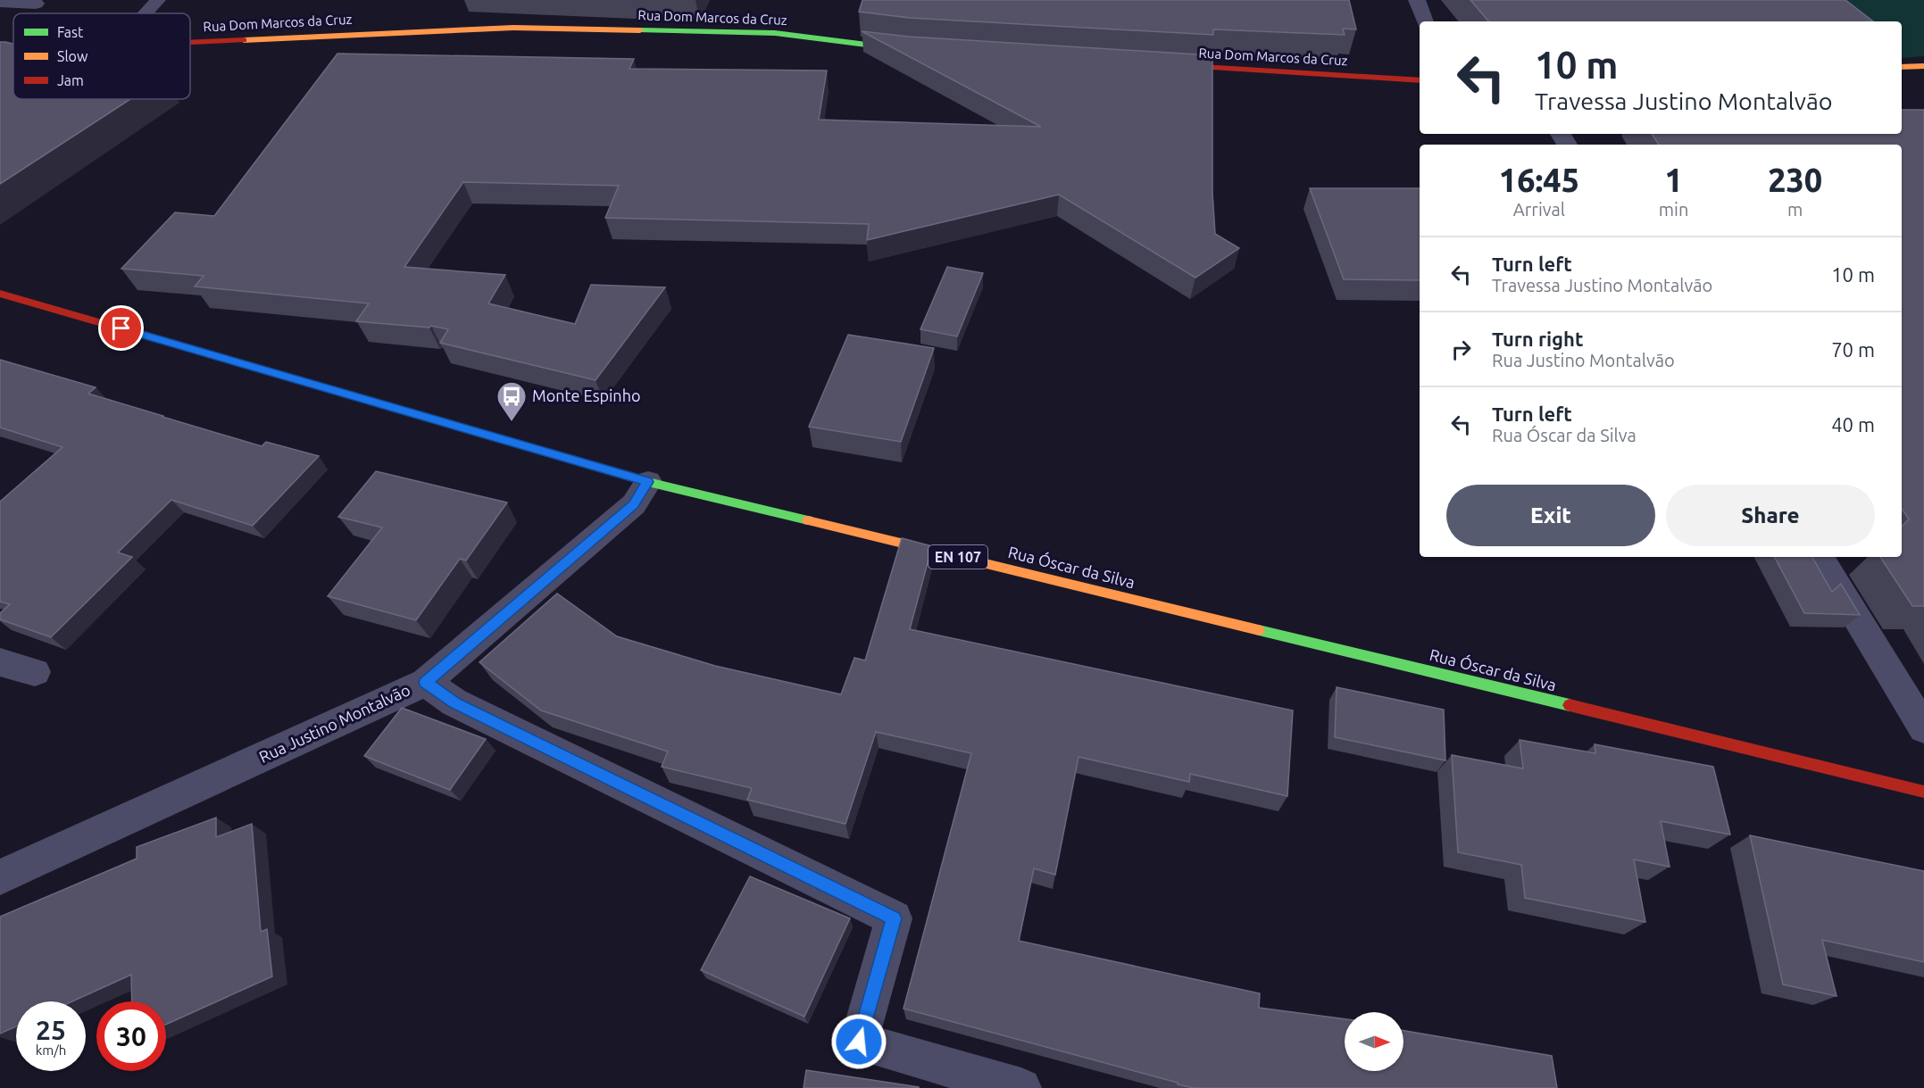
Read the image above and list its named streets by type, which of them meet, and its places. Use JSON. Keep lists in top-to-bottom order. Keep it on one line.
{"streets":{"main road":["Rua Dom Marcos da Cruz","EN 107","Rua Óscar da Silva"],"street":["Rua Justino Montalvão"]},"crossings":[["Rua Óscar da Silva","Rua Justino Montalvão"]],"places":{"bus stop":["Monte Espinho"]},"legend":["Fast","Slow","Jam"],"north":"right","page":{"turn":["10 m","Travessa Justino Montalvão"],"eta":["16:45","Arrival","1","min","230","m"],"list":[{"name":"Turn left","note":"Travessa Justino Montalvão","value":"10 m"},{"name":"Turn right","note":"Rua Justino Montalvão","value":"70 m"},{"name":"Turn left","note":"Rua Óscar da Silva","value":"40 m"}],"buttons":["Exit","Share"],"speed":"25 km/h","limit":"30"}}
